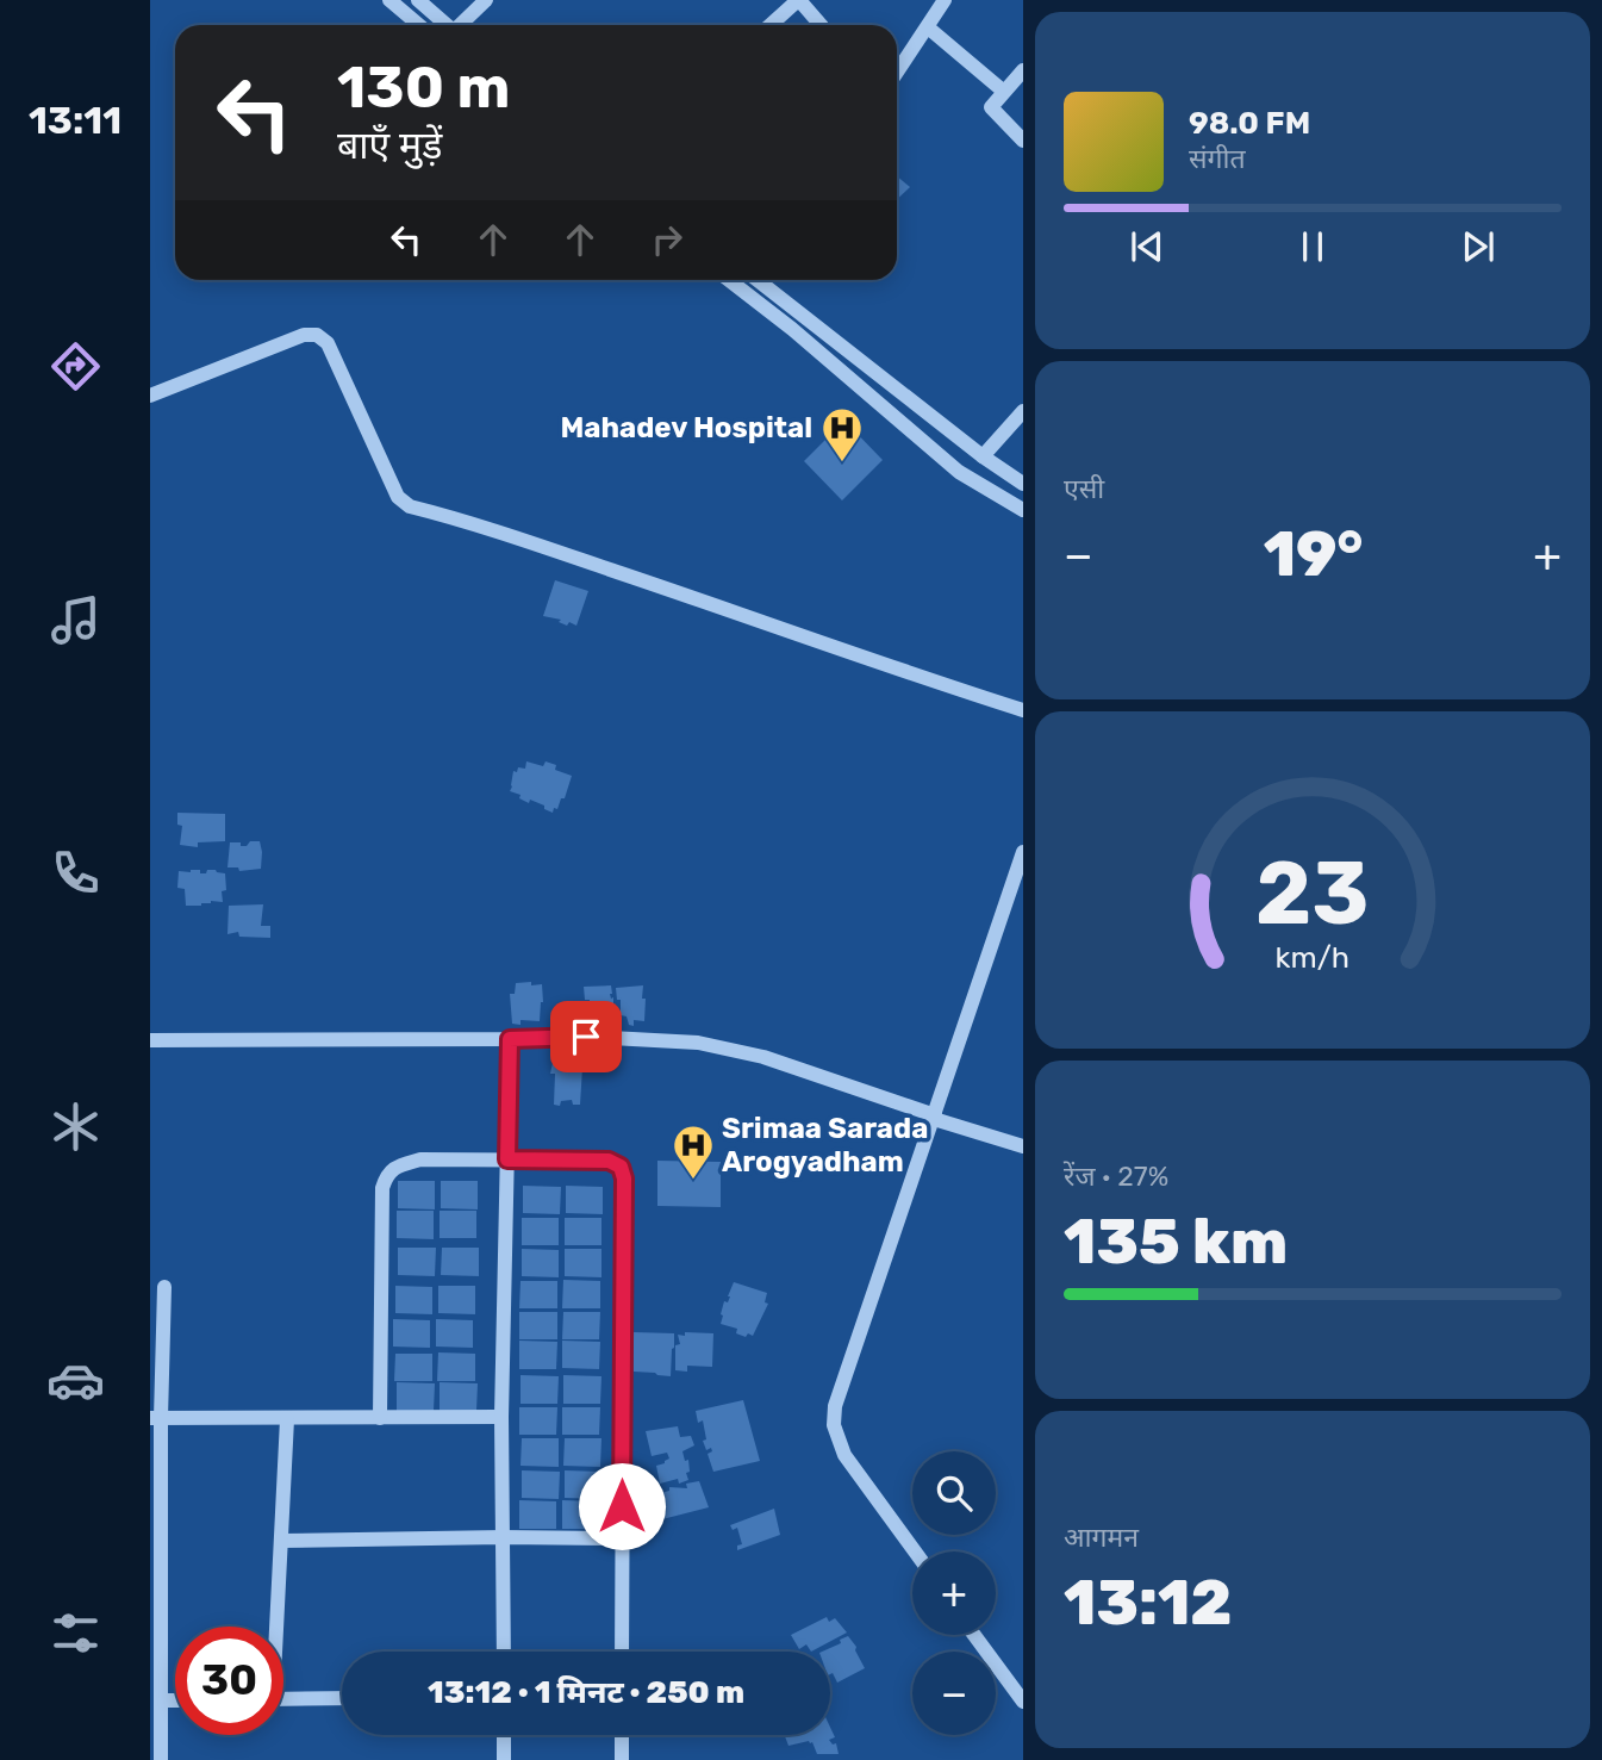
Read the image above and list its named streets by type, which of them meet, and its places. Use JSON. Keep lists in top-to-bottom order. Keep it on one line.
{"places":{"hospital":["Mahadev Hospital","Srimaa Sarada Arogyadham"]},"page":{"tabs":"13:11","turn":["130 m","बाएँ मुड़ें"],"song":["98.0 FM","संगीत"],"tile":["एसी",["रेंज · 27%","135 km"],["आगमन","13:12"]],"heat":["−","19°","+"],"map_buttons":["+","−"],"limit":"30","trip":"13:12 · 1 मिनट · 250 m","gauge":["23","km/h"]}}
